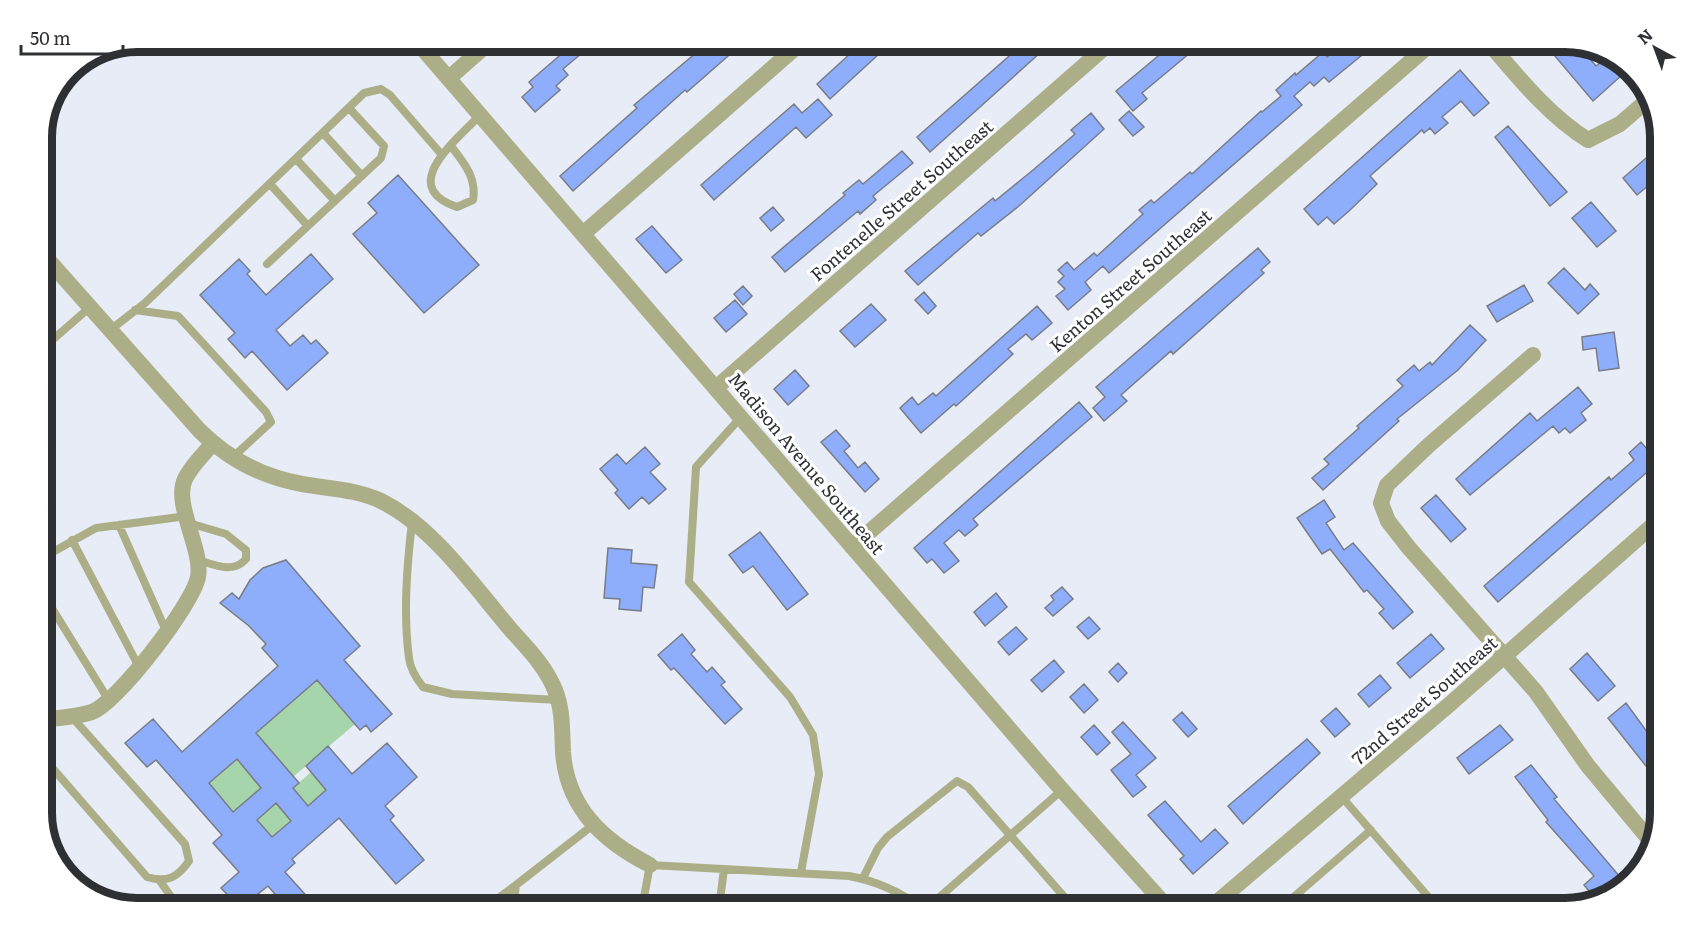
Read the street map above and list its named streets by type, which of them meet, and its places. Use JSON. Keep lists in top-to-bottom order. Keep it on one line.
{"streets":{"street":["Fontenelle Street Southeast","Kenton Street Southeast","Madison Avenue Southeast","72nd Street Southeast"]},"crossings":[["Fontenelle Street Southeast","Madison Avenue Southeast"],["Kenton Street Southeast","Madison Avenue Southeast"]],"scale_bar":"50 m","north":"top left"}
